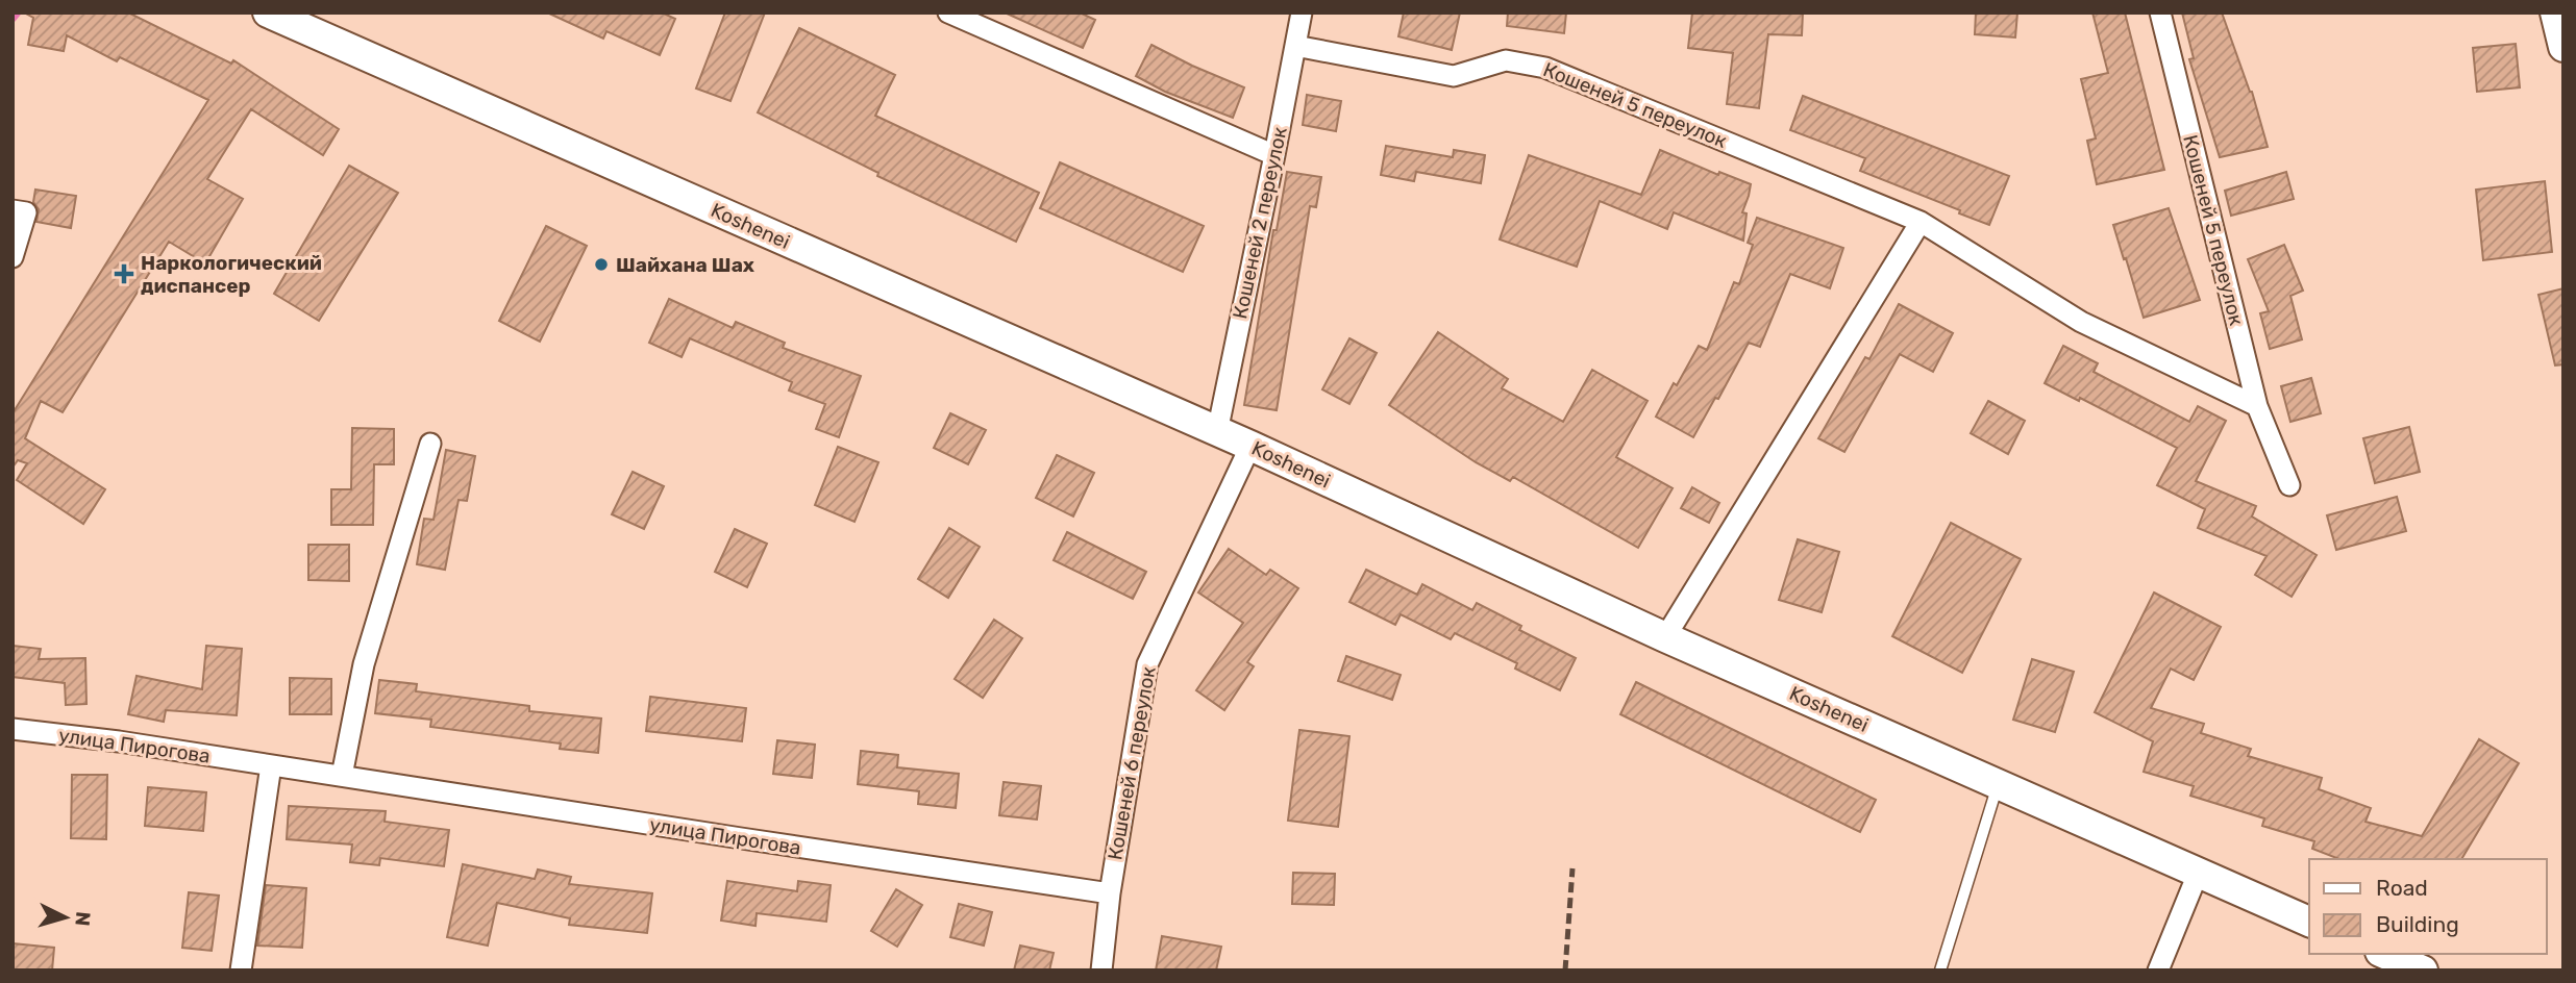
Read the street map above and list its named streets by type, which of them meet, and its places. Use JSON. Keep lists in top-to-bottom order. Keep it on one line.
{"streets":{"main road":["Koshenei"],"street":["Кошеней 5 переулок","Кошеней 2 переулок","улица Пирогова","Кошеней 6 переулок"]},"crossings":[["Кошеней 5 переулок","Кошеней 2 переулок"],["Кошеней 2 переулок","Koshenei"],["Koshenei","Кошеней 6 переулок"],["улица Пирогова","Кошеней 6 переулок"]],"places":{"other":["Шайхана Шах"],"health":["Наркологический диспансер"]},"legend":["Road","Building"],"north":"right"}
